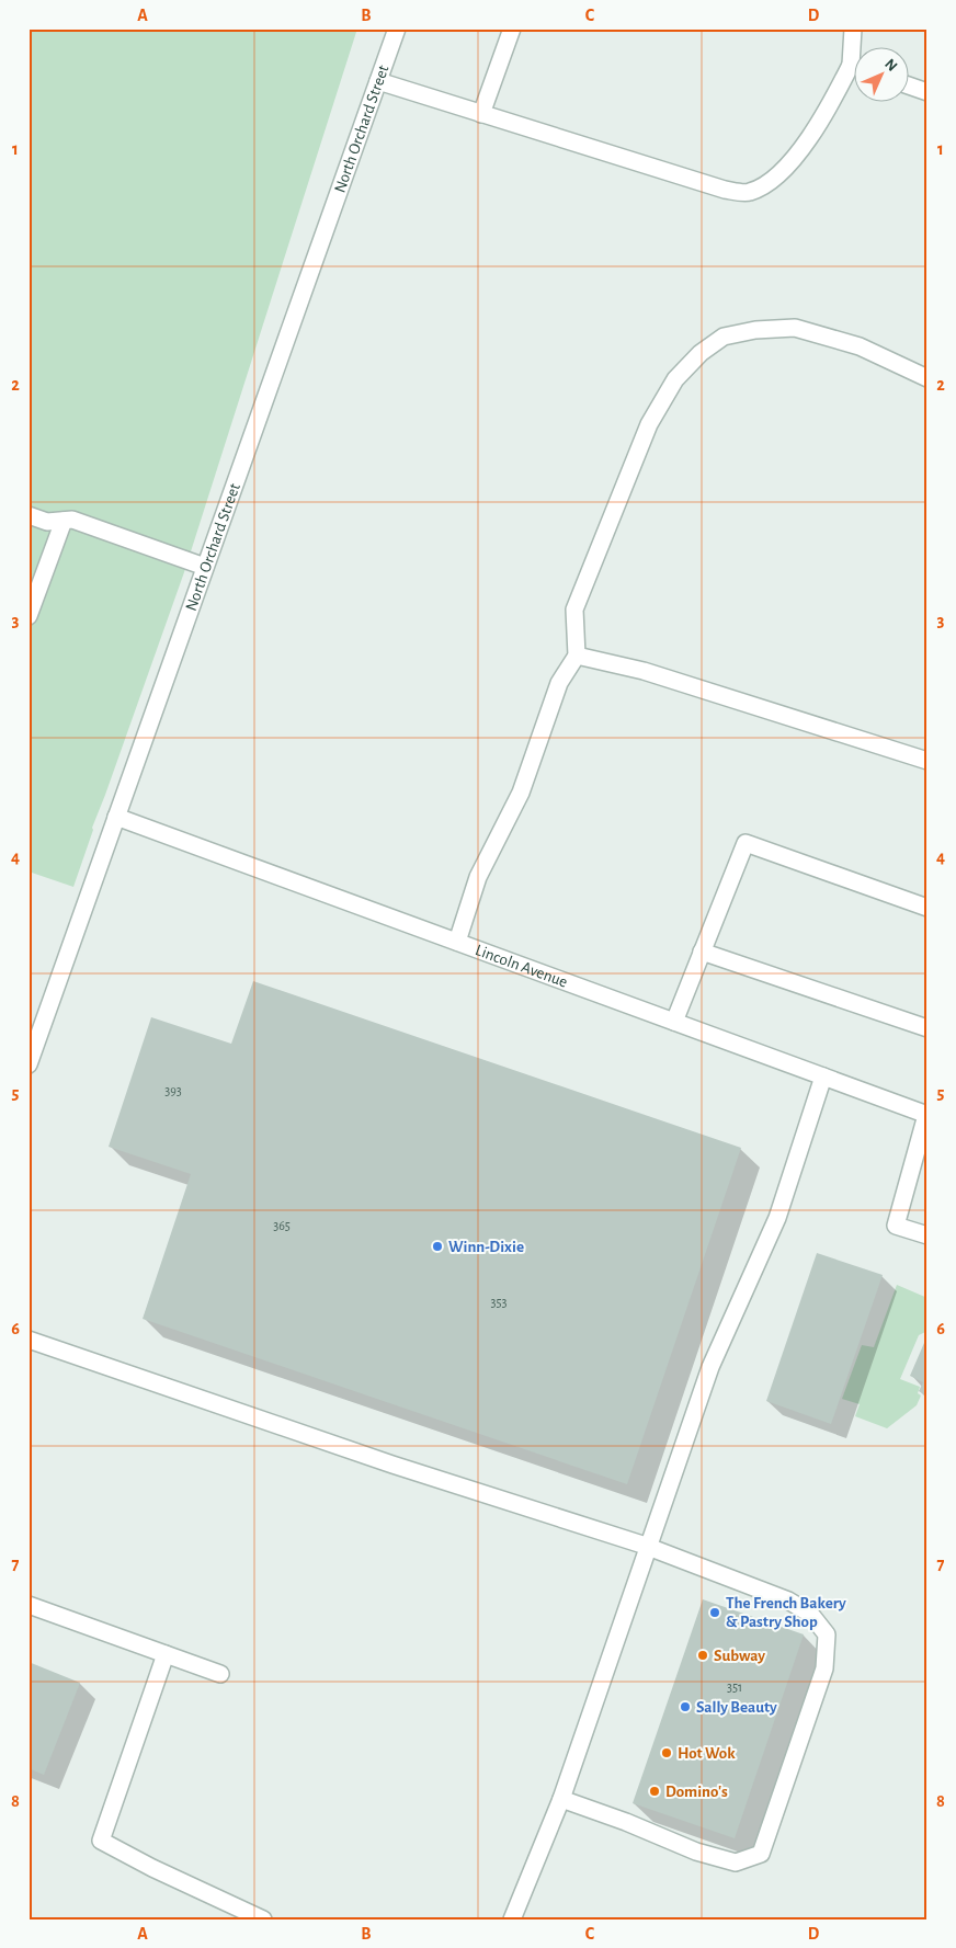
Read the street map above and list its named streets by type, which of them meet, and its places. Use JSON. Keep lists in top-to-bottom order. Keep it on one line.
{"streets":{"street":["North Orchard Street","Lincoln Avenue"]},"crossings":[["North Orchard Street","Lincoln Avenue"]],"places":["Winn-Dixie","The French Bakery & Pastry Shop","Subway","Sally Beauty","Hot Wok","Domino's"],"house_numbers":["393","365","353","351"],"north":"top right","grid":{"columns":["A","B","C","D"],"rows":["1","2","3","4","5","6","7","8"]}}
